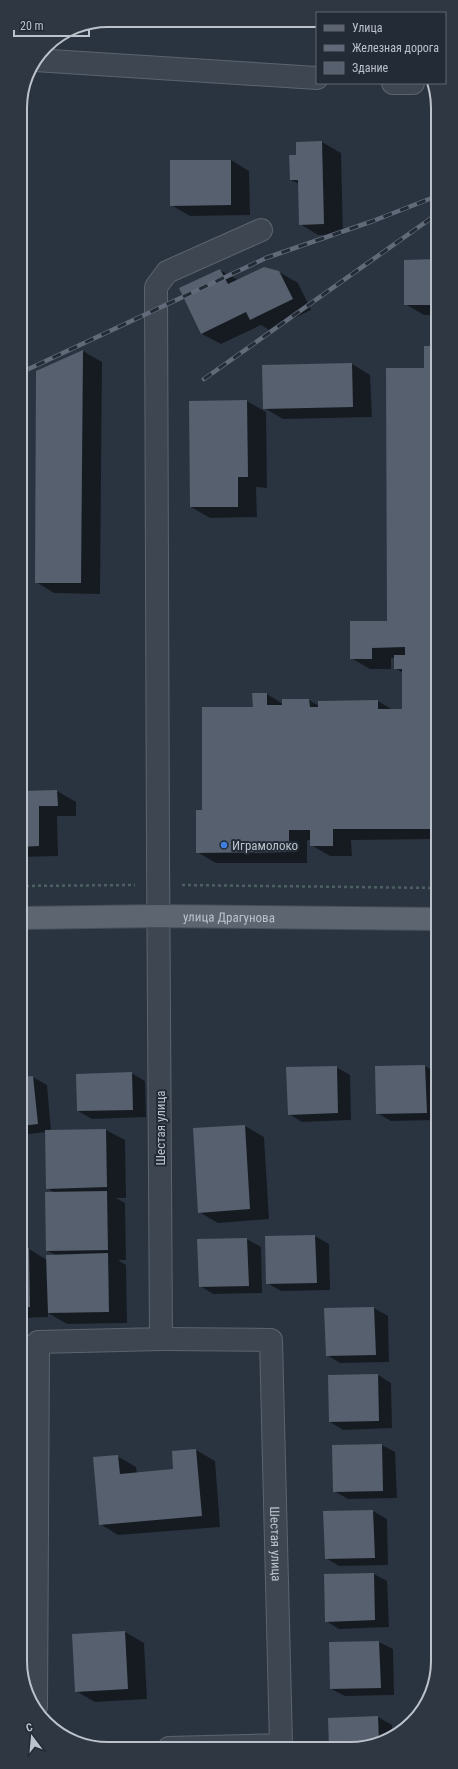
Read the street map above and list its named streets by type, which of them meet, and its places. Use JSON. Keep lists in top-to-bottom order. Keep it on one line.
{"streets":{"main road":["улица Драгунова"],"street":["Шестая улица"]},"crossings":[["улица Драгунова","Шестая улица"]],"places":["Играмолоко"],"legend":["Улица","Железная дорога","Здание"],"scale_bar":"20 m","north":"top"}
